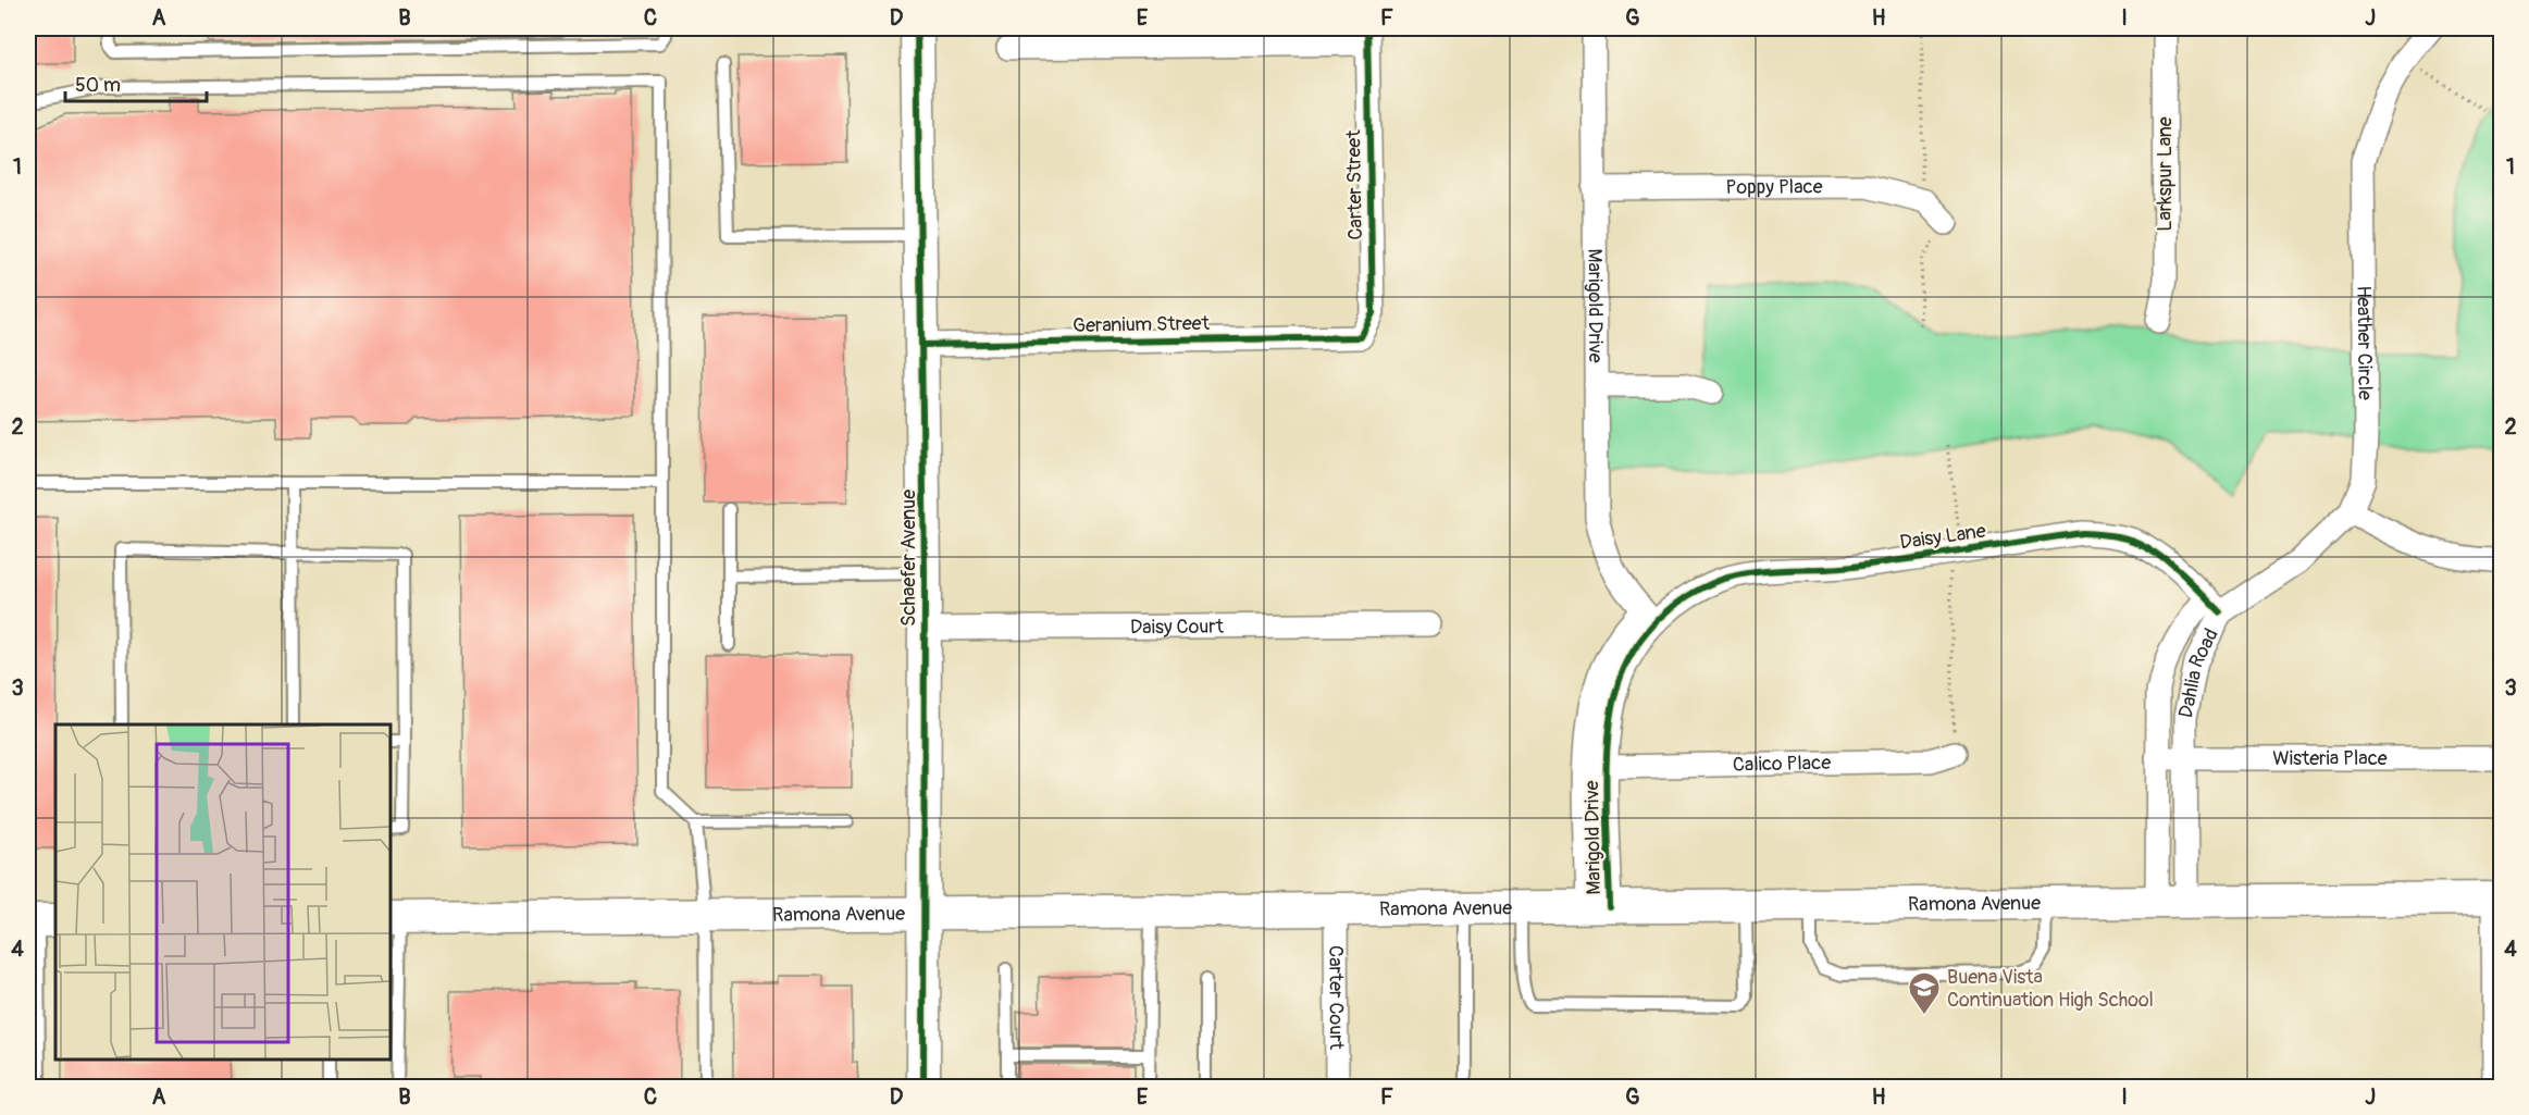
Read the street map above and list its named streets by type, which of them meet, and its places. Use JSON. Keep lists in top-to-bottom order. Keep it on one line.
{"streets":{"main road":["Schaefer Avenue","Ramona Avenue"],"street":["Larkspur Lane","Carter Street","Poppy Place","Marigold Drive","Geranium Street","Heather Circle","Daisy Lane","Daisy Court","Dahlia Road","Wisteria Place","Calico Place","Carter Court"]},"crossings":[["Carter Street","Geranium Street"],["Poppy Place","Marigold Drive"],["Marigold Drive","Daisy Lane"],["Marigold Drive","Calico Place"],["Marigold Drive","Ramona Avenue"],["Geranium Street","Schaefer Avenue"],["Heather Circle","Dahlia Road"],["Daisy Lane","Dahlia Road"],["Schaefer Avenue","Daisy Court"],["Schaefer Avenue","Ramona Avenue"],["Dahlia Road","Wisteria Place"],["Dahlia Road","Ramona Avenue"],["Ramona Avenue","Carter Court"]],"places":{"school or university":["Buena Vista Continuation High School"]},"scale_bar":"50 m","grid":{"columns":["A","B","C","D","E","F","G","H","I","J"],"rows":["1","2","3","4"]}}
